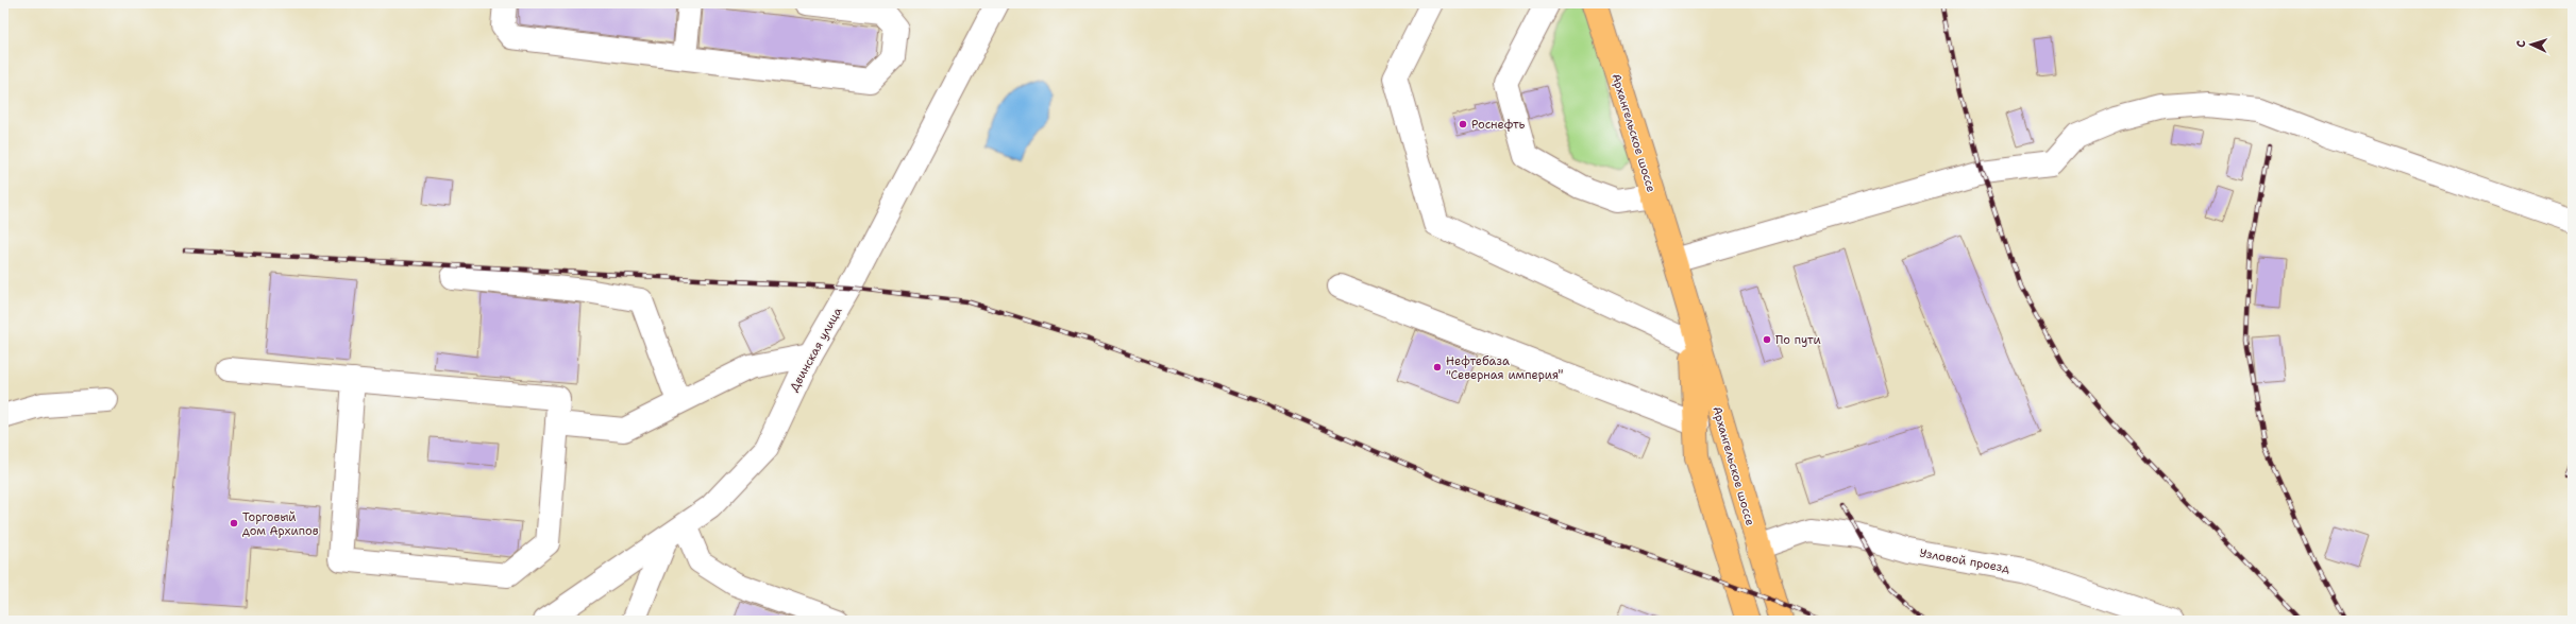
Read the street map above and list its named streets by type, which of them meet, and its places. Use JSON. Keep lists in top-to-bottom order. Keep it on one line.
{"streets":{"main road":["Архангельское шоссе"],"street":["Двинская улица","Узловой проезд"]},"crossings":[["Архангельское шоссе","Узловой проезд"]],"places":["Роснефть","По пути","Нефтебаза \"Северная империя\"","Торговый дом Архипов"],"north":"left"}
